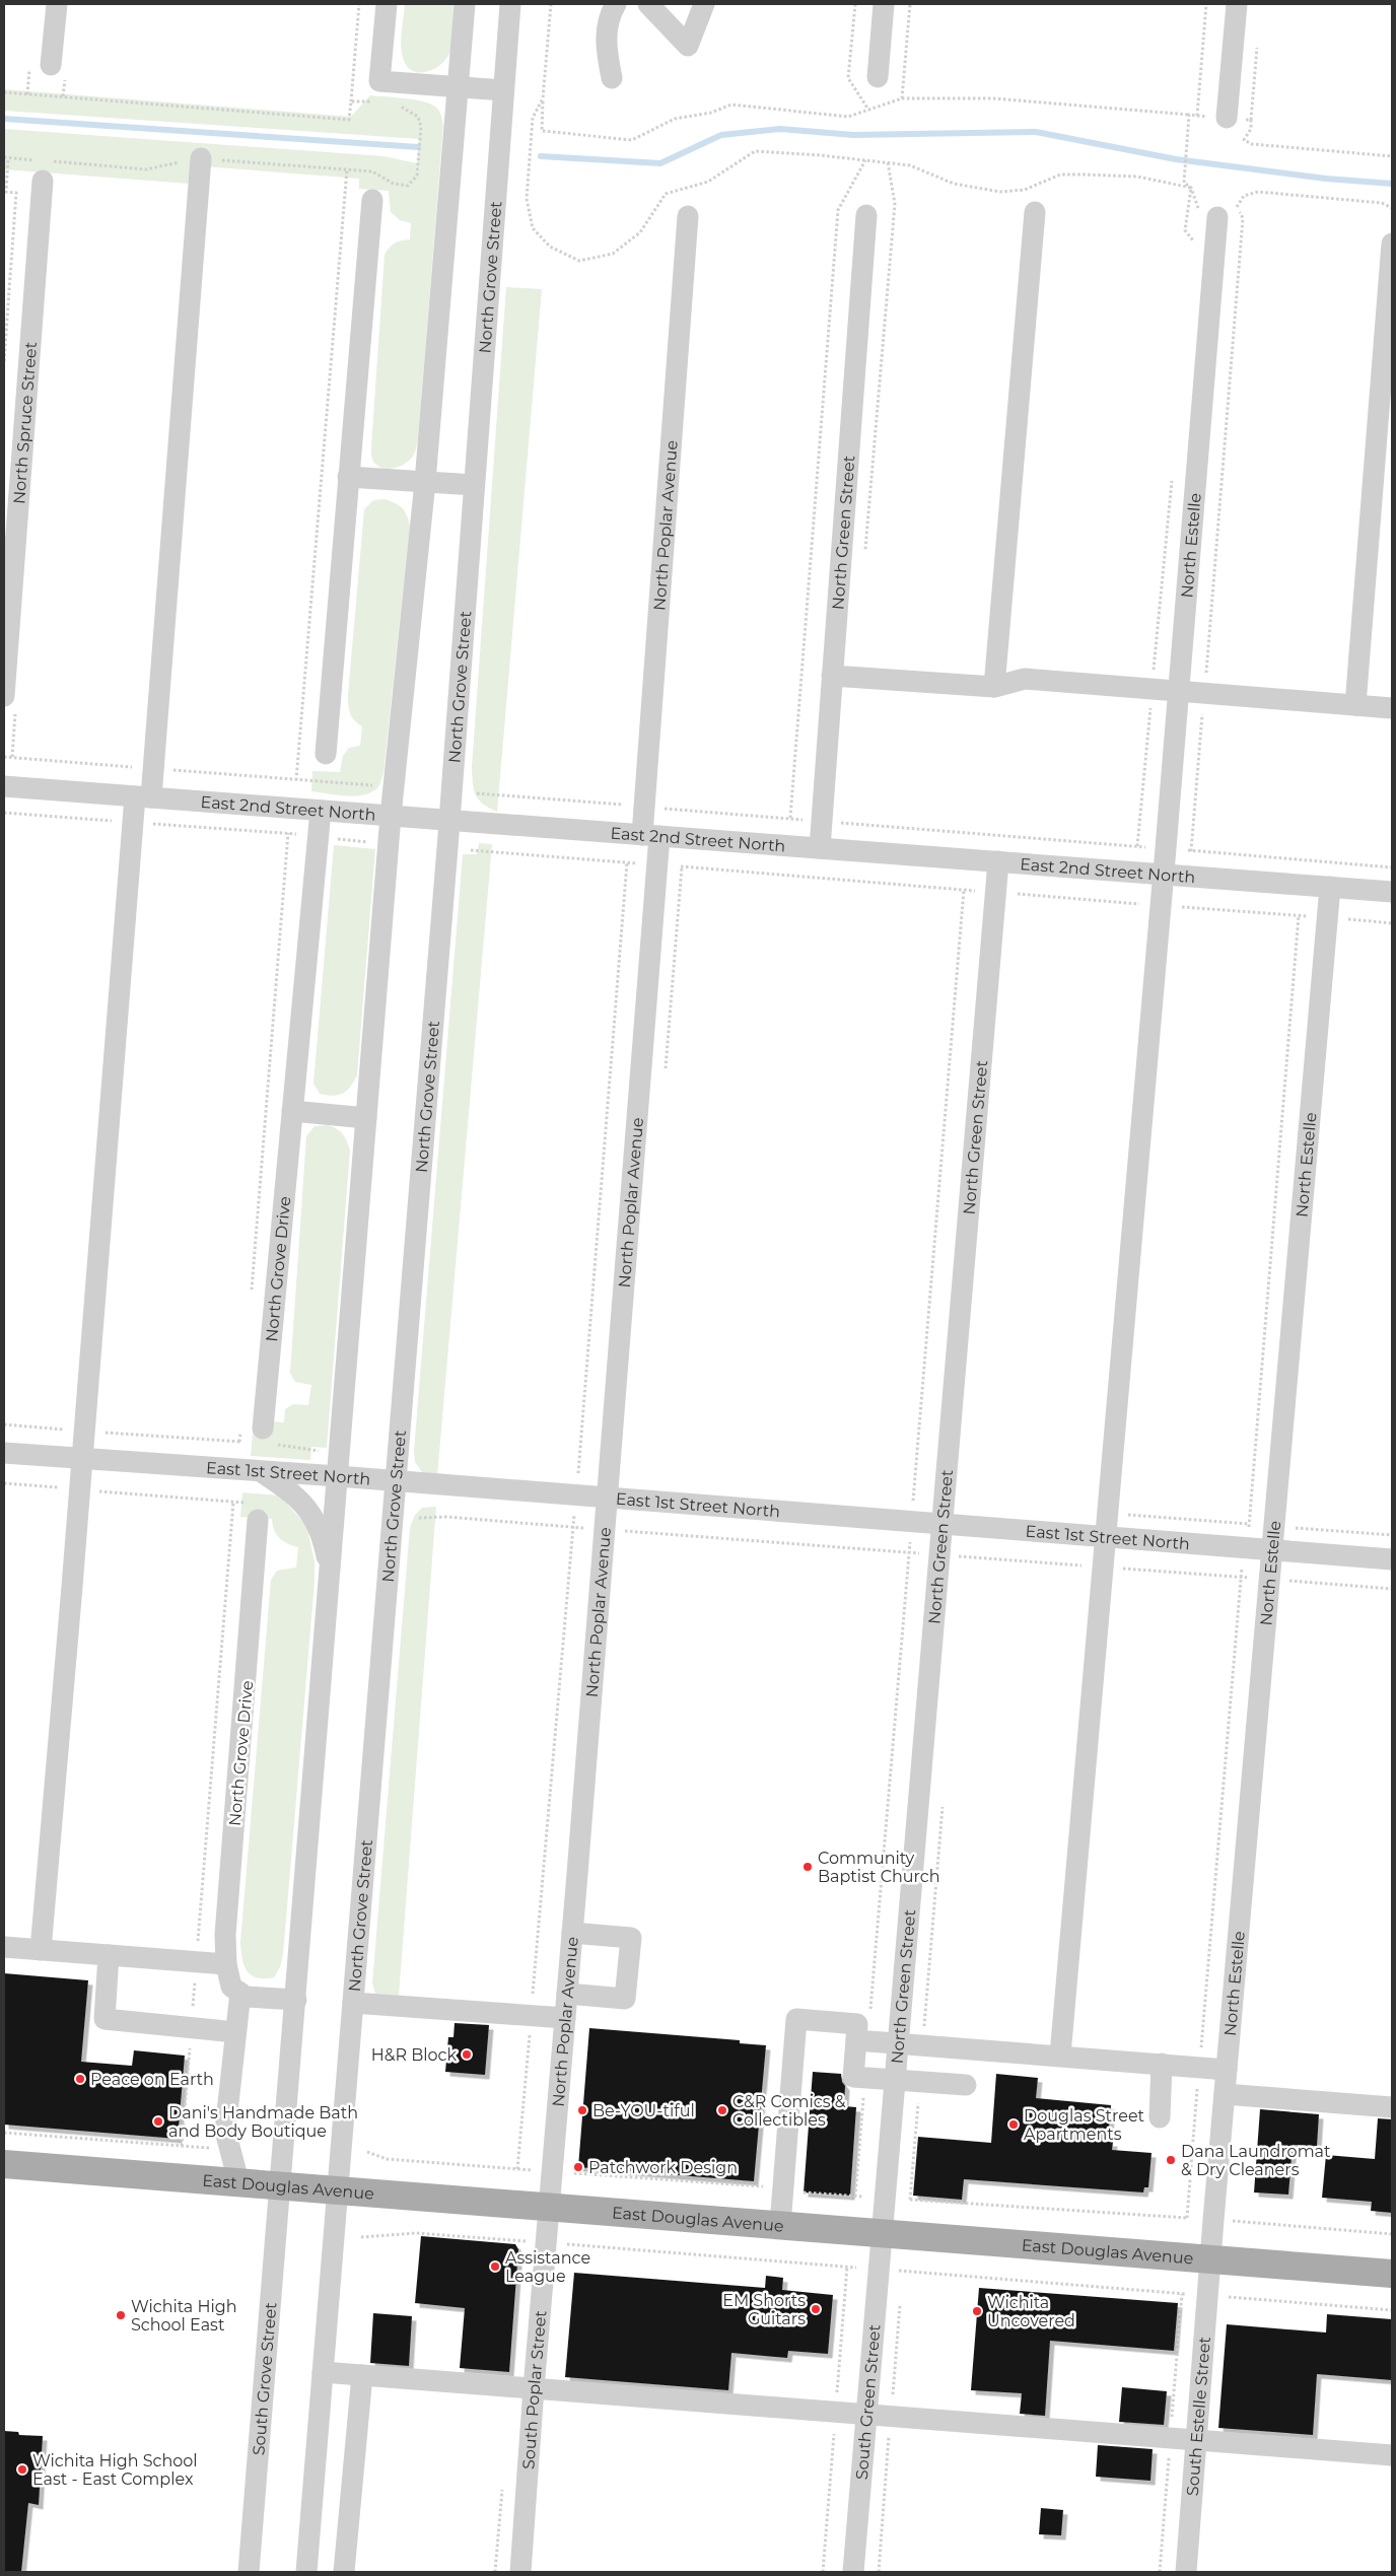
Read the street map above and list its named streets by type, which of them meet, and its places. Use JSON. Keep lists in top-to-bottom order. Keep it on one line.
{"streets":{"main road":["East Douglas Avenue"],"street":["North Grove Street","North Spruce Street","North Poplar Avenue","North Green Street","North Estelle","East 2nd Street North","North Grove Drive","East 1st Street North","South Grove Street","South Poplar Street","South Green Street","South Estelle Street"]},"crossings":[["North Grove Street","East 2nd Street North"],["North Grove Street","East 1st Street North"],["North Grove Street","East Douglas Avenue"],["North Poplar Avenue","East 2nd Street North"],["North Poplar Avenue","East 1st Street North"],["North Poplar Avenue","East Douglas Avenue"],["North Poplar Avenue","South Poplar Street"],["North Green Street","East 2nd Street North"],["North Green Street","East 1st Street North"],["North Green Street","East Douglas Avenue"],["North Green Street","South Green Street"],["North Estelle","East 2nd Street North"],["North Estelle","East 1st Street North"],["North Estelle","East Douglas Avenue"],["North Estelle","South Estelle Street"],["East 2nd Street North","North Grove Drive"],["East Douglas Avenue","South Grove Street"],["East Douglas Avenue","South Poplar Street"],["East Douglas Avenue","South Green Street"],["East Douglas Avenue","South Estelle Street"]],"places":["Community Baptist Church","H&R Block","Peace on Earth","Be-YOU-tiful","C&R Comics & Collectibles","Dani's Handmade Bath and Body Boutique","Douglas Street Apartments","Dana Laundromat & Dry Cleaners","Patchwork Design","Assistance League","EM Shorts Guitars","Wichita Uncovered","Wichita High School East","Wichita High School East - East Complex"]}
